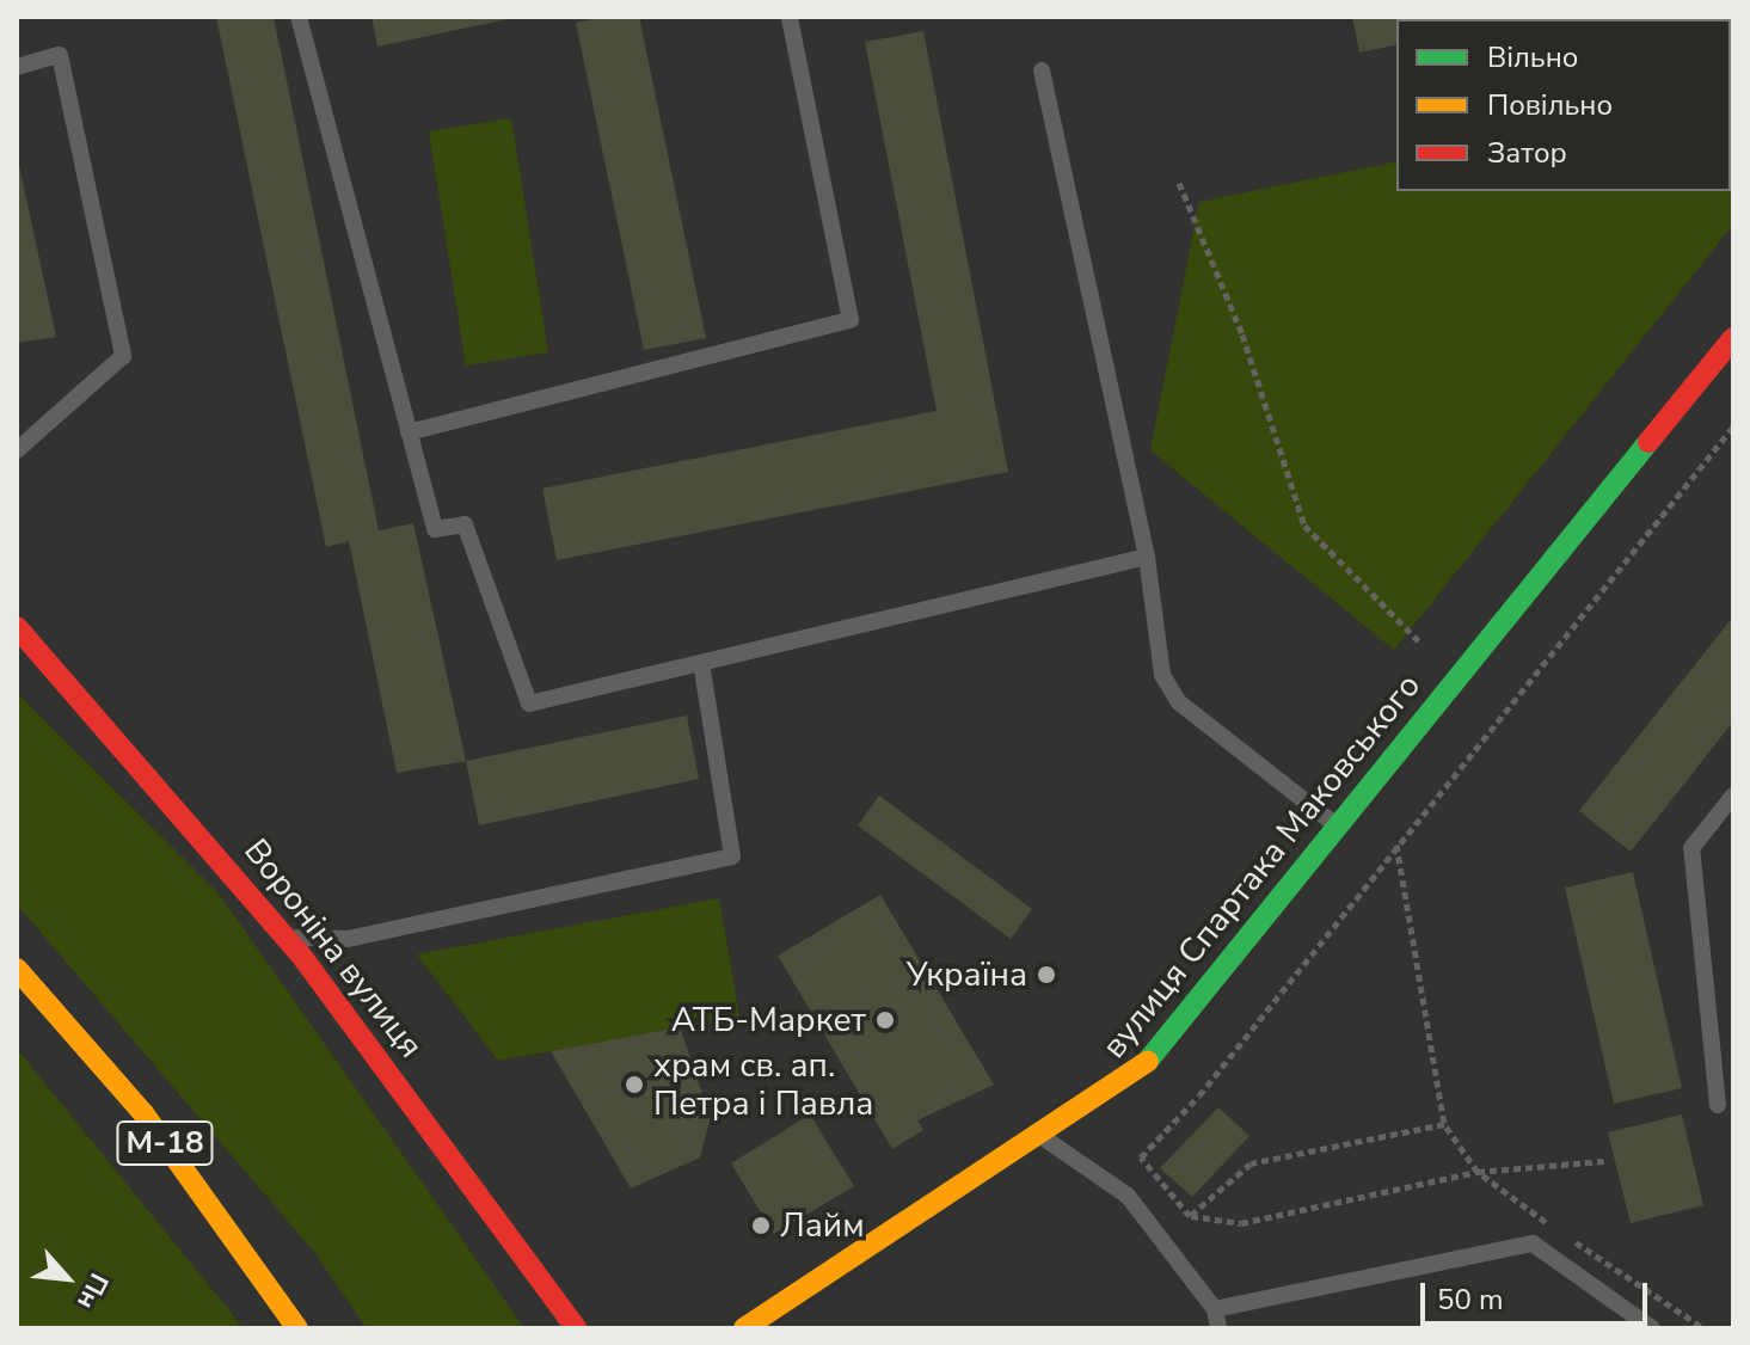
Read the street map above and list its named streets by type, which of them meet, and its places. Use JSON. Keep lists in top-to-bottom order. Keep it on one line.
{"streets":{"main road":["вулиця Спартака Маковського","Вороніна вулиця","М-18"]},"places":["Україна","АТБ-Маркет","храм св. ап. Петра і Павла","Лайм"],"legend":["Вільно","Повільно","Затор"],"scale_bar":"50 m","north":"bottom right"}
